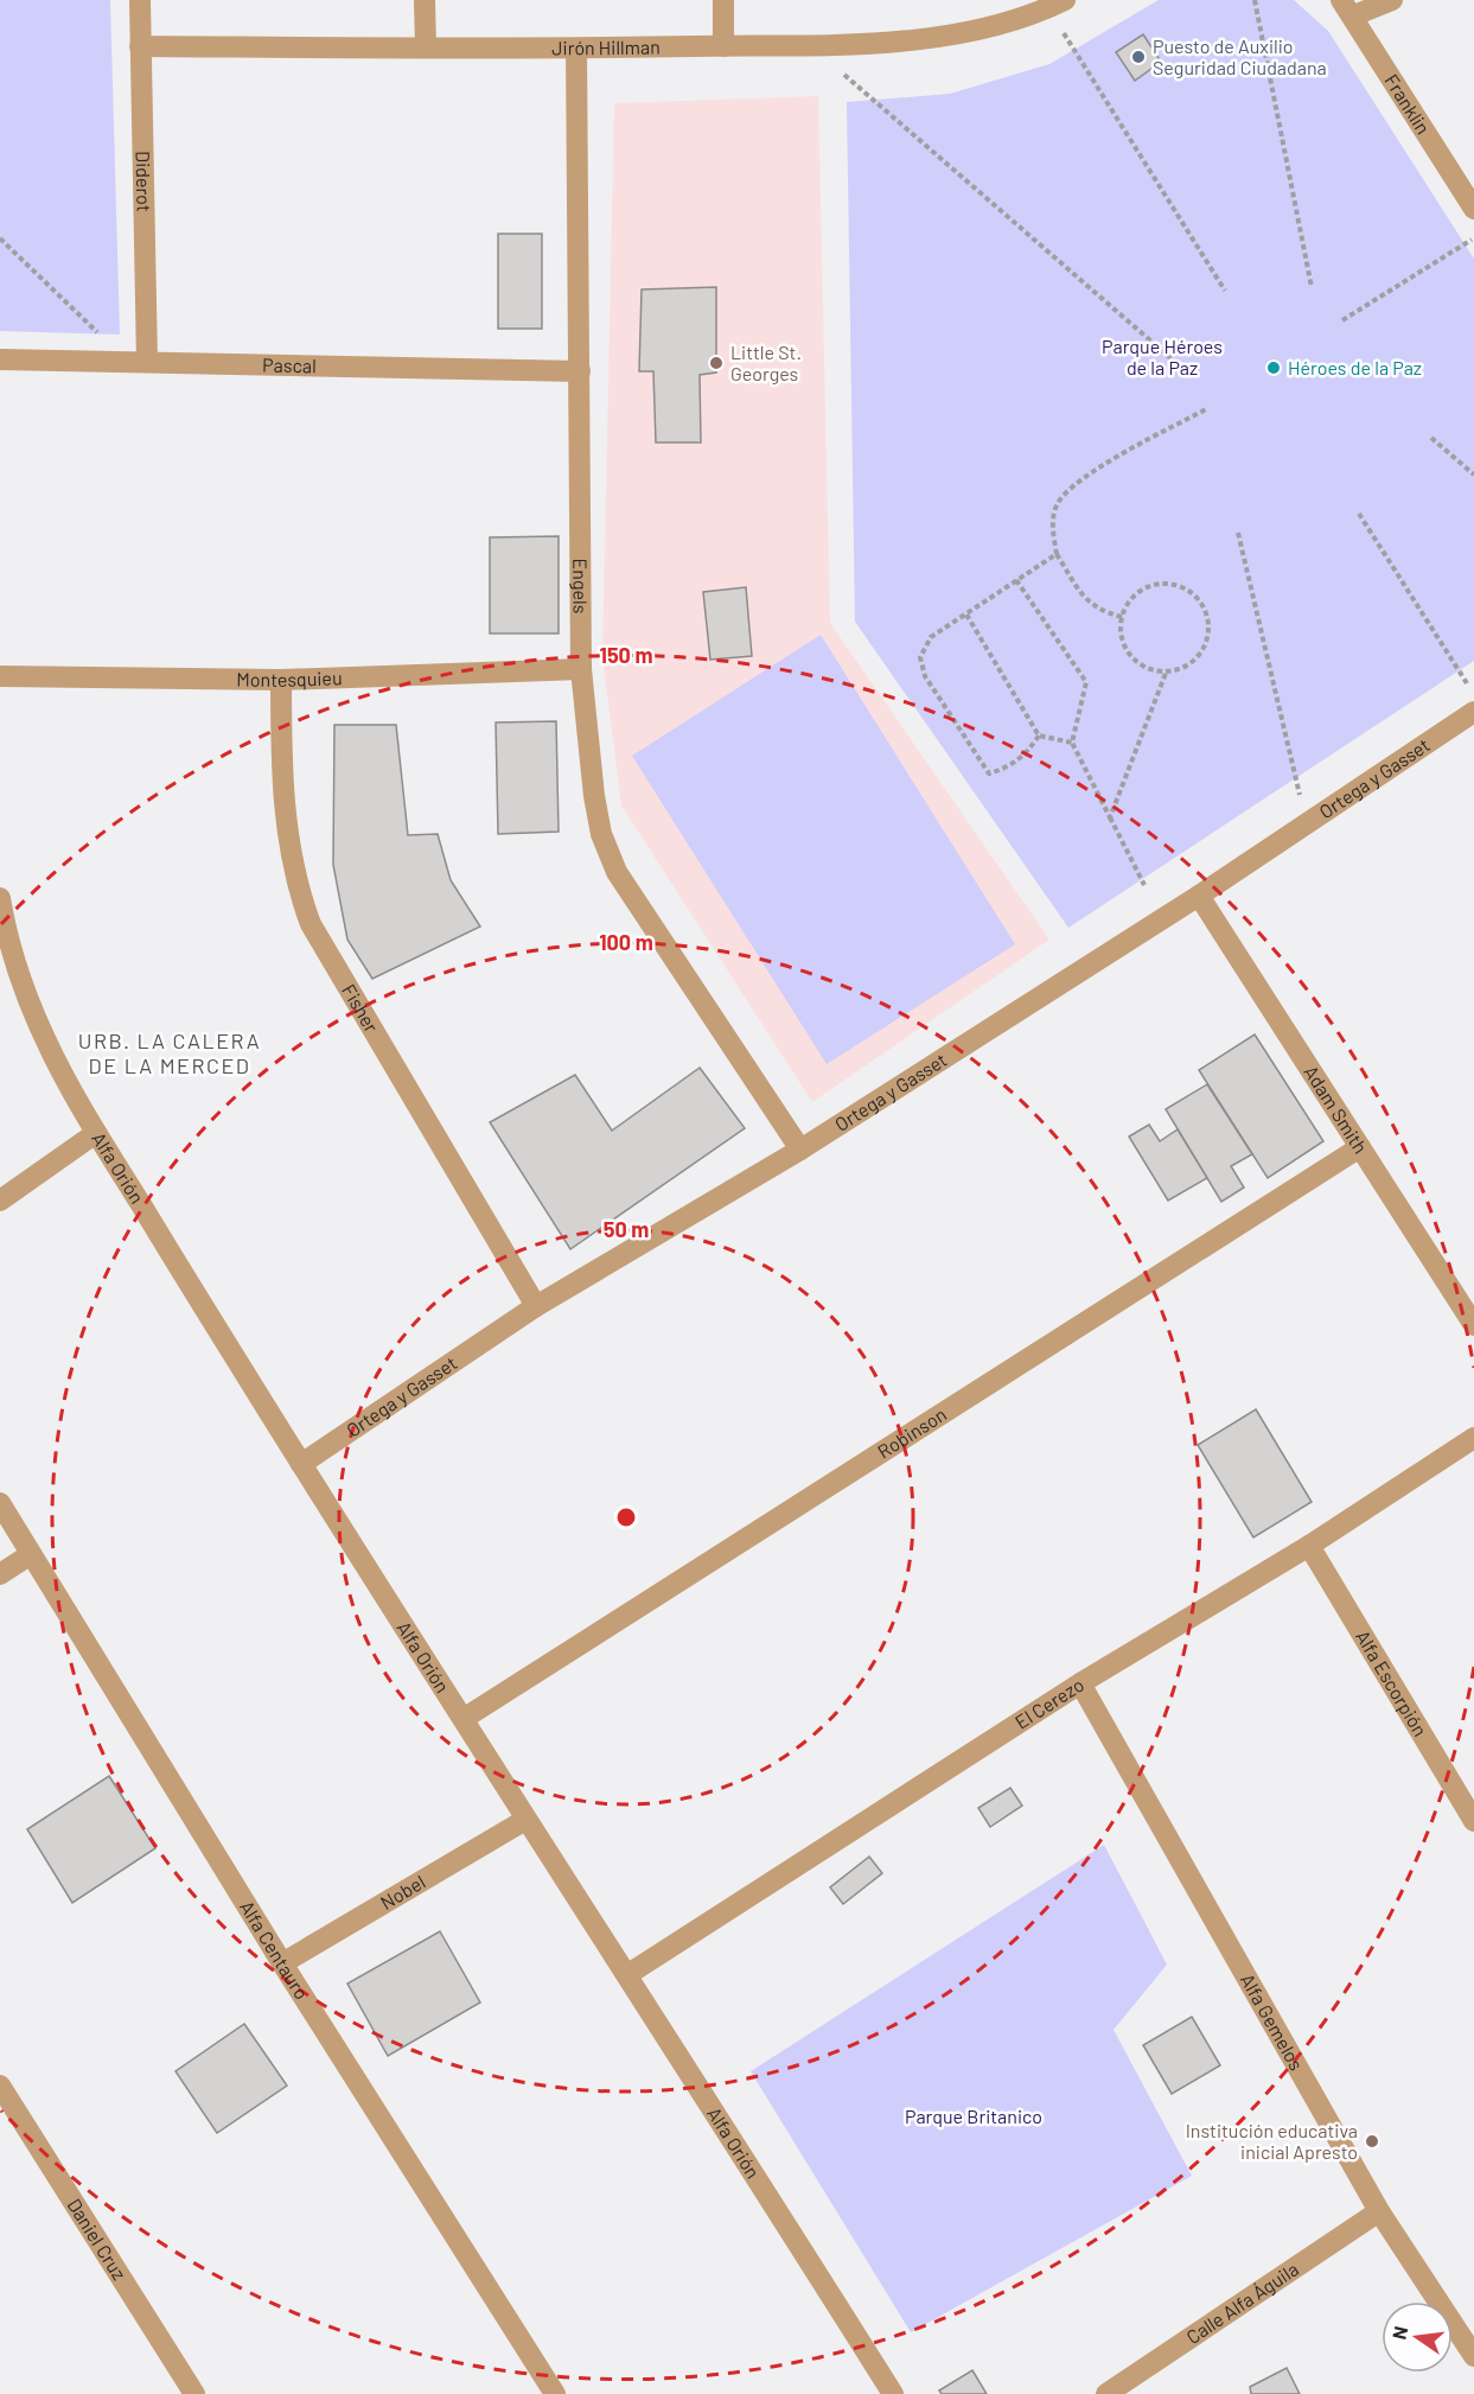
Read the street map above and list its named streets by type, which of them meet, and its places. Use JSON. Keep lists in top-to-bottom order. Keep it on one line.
{"streets":{"street":["Jirón Hillman","Franklin","Diderot","Pascal","Engels","Montesquieu","Ortega y Gasset","Fisher","Adam Smith","Alfa Orión","Robinson","Alfa Escorpión","El Cerezo","Nobel","Alfa Centauro","Alfa Gemelos","Daniel Cruz","Calle Alfa Águila"]},"crossings":[["Jirón Hillman","Diderot"],["Jirón Hillman","Engels"],["Diderot","Pascal"],["Pascal","Engels"],["Engels","Montesquieu"],["Engels","Ortega y Gasset"],["Montesquieu","Fisher"],["Ortega y Gasset","Fisher"],["Ortega y Gasset","Adam Smith"],["Ortega y Gasset","Alfa Orión"],["Adam Smith","Robinson"],["Alfa Orión","Robinson"],["Alfa Orión","El Cerezo"],["Alfa Orión","Nobel"],["Alfa Escorpión","El Cerezo"],["El Cerezo","Alfa Gemelos"],["Nobel","Alfa Centauro"],["Alfa Gemelos","Calle Alfa Águila"]],"districts":["URB. LA CALERA DE LA MERCED"],"parks":["Parque Héroes de la Paz","Parque Britanico"],"places":["Puesto de Auxilio Seguridad Ciudadana","Little St. Georges","Héroes de la Paz","Institución educativa inicial Apresto"],"north":"left","rings":["150 m","100 m","50 m"]}
